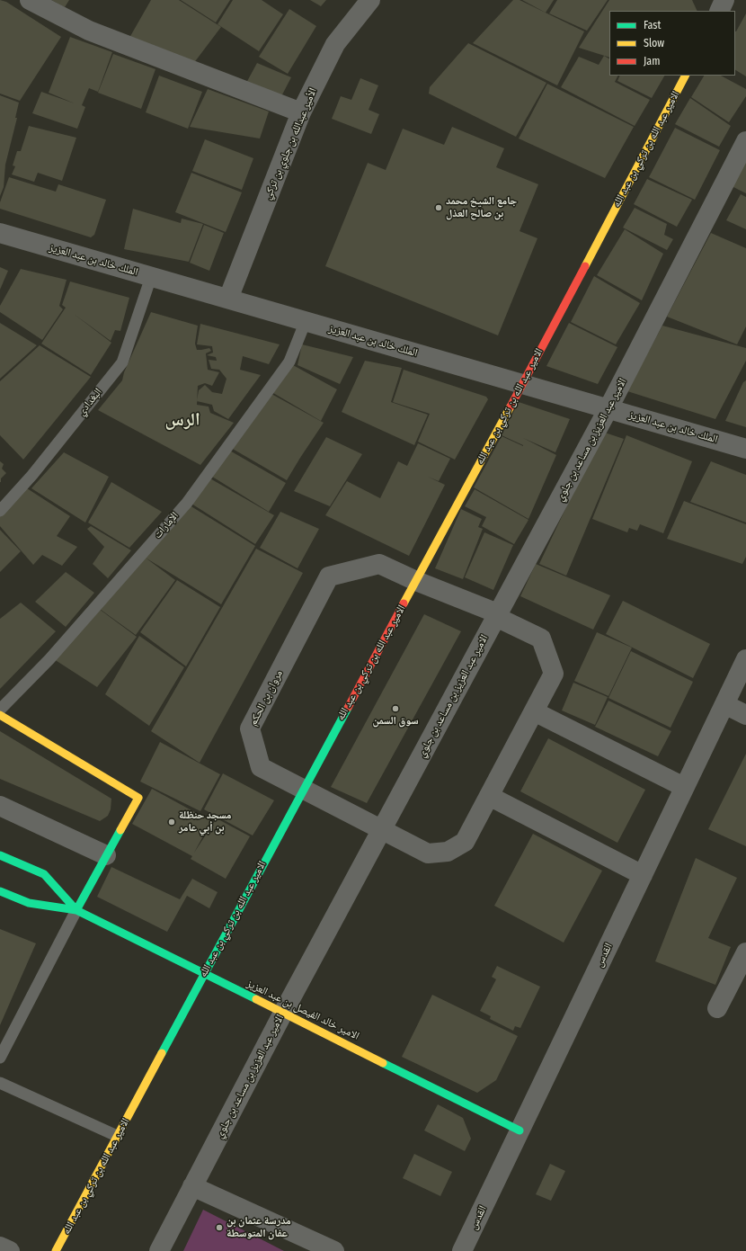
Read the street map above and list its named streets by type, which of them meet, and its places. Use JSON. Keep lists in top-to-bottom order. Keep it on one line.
{"streets":{"street":["الأمير عبدالله بن جلوي بن تركي","الامير عبد الله بن تركي بن عبد الله","الملك خالد بن عبد العزيز","الامير عبد العزيز بن مساعد بن جلوي","مروان بن الحكم","القدس","الامير خالد الفيصل بن عبد العزيز"],"lane":["البغدادي","الإمارات"]},"crossings":[["الأمير عبدالله بن جلوي بن تركي","الملك خالد بن عبد العزيز"],["الامير عبد الله بن تركي بن عبد الله","الملك خالد بن عبد العزيز"],["الامير عبد الله بن تركي بن عبد الله","مروان بن الحكم"],["الامير عبد الله بن تركي بن عبد الله","الامير خالد الفيصل بن عبد العزيز"],["الملك خالد بن عبد العزيز","البغدادي"],["الملك خالد بن عبد العزيز","الامير عبد العزيز بن مساعد بن جلوي"],["الملك خالد بن عبد العزيز","الإمارات"],["الامير عبد العزيز بن مساعد بن جلوي","مروان بن الحكم"],["الامير عبد العزيز بن مساعد بن جلوي","الامير خالد الفيصل بن عبد العزيز"],["القدس","الامير خالد الفيصل بن عبد العزيز"]],"districts":["الرس"],"places":["جامع الشيخ محمد بن صالح العذل","سوق السمن","مسجد حنظلة بن أبي عامر","مدرسة عثمان بن عفان المتوسطة"],"legend":["Fast","Slow","Jam"]}
